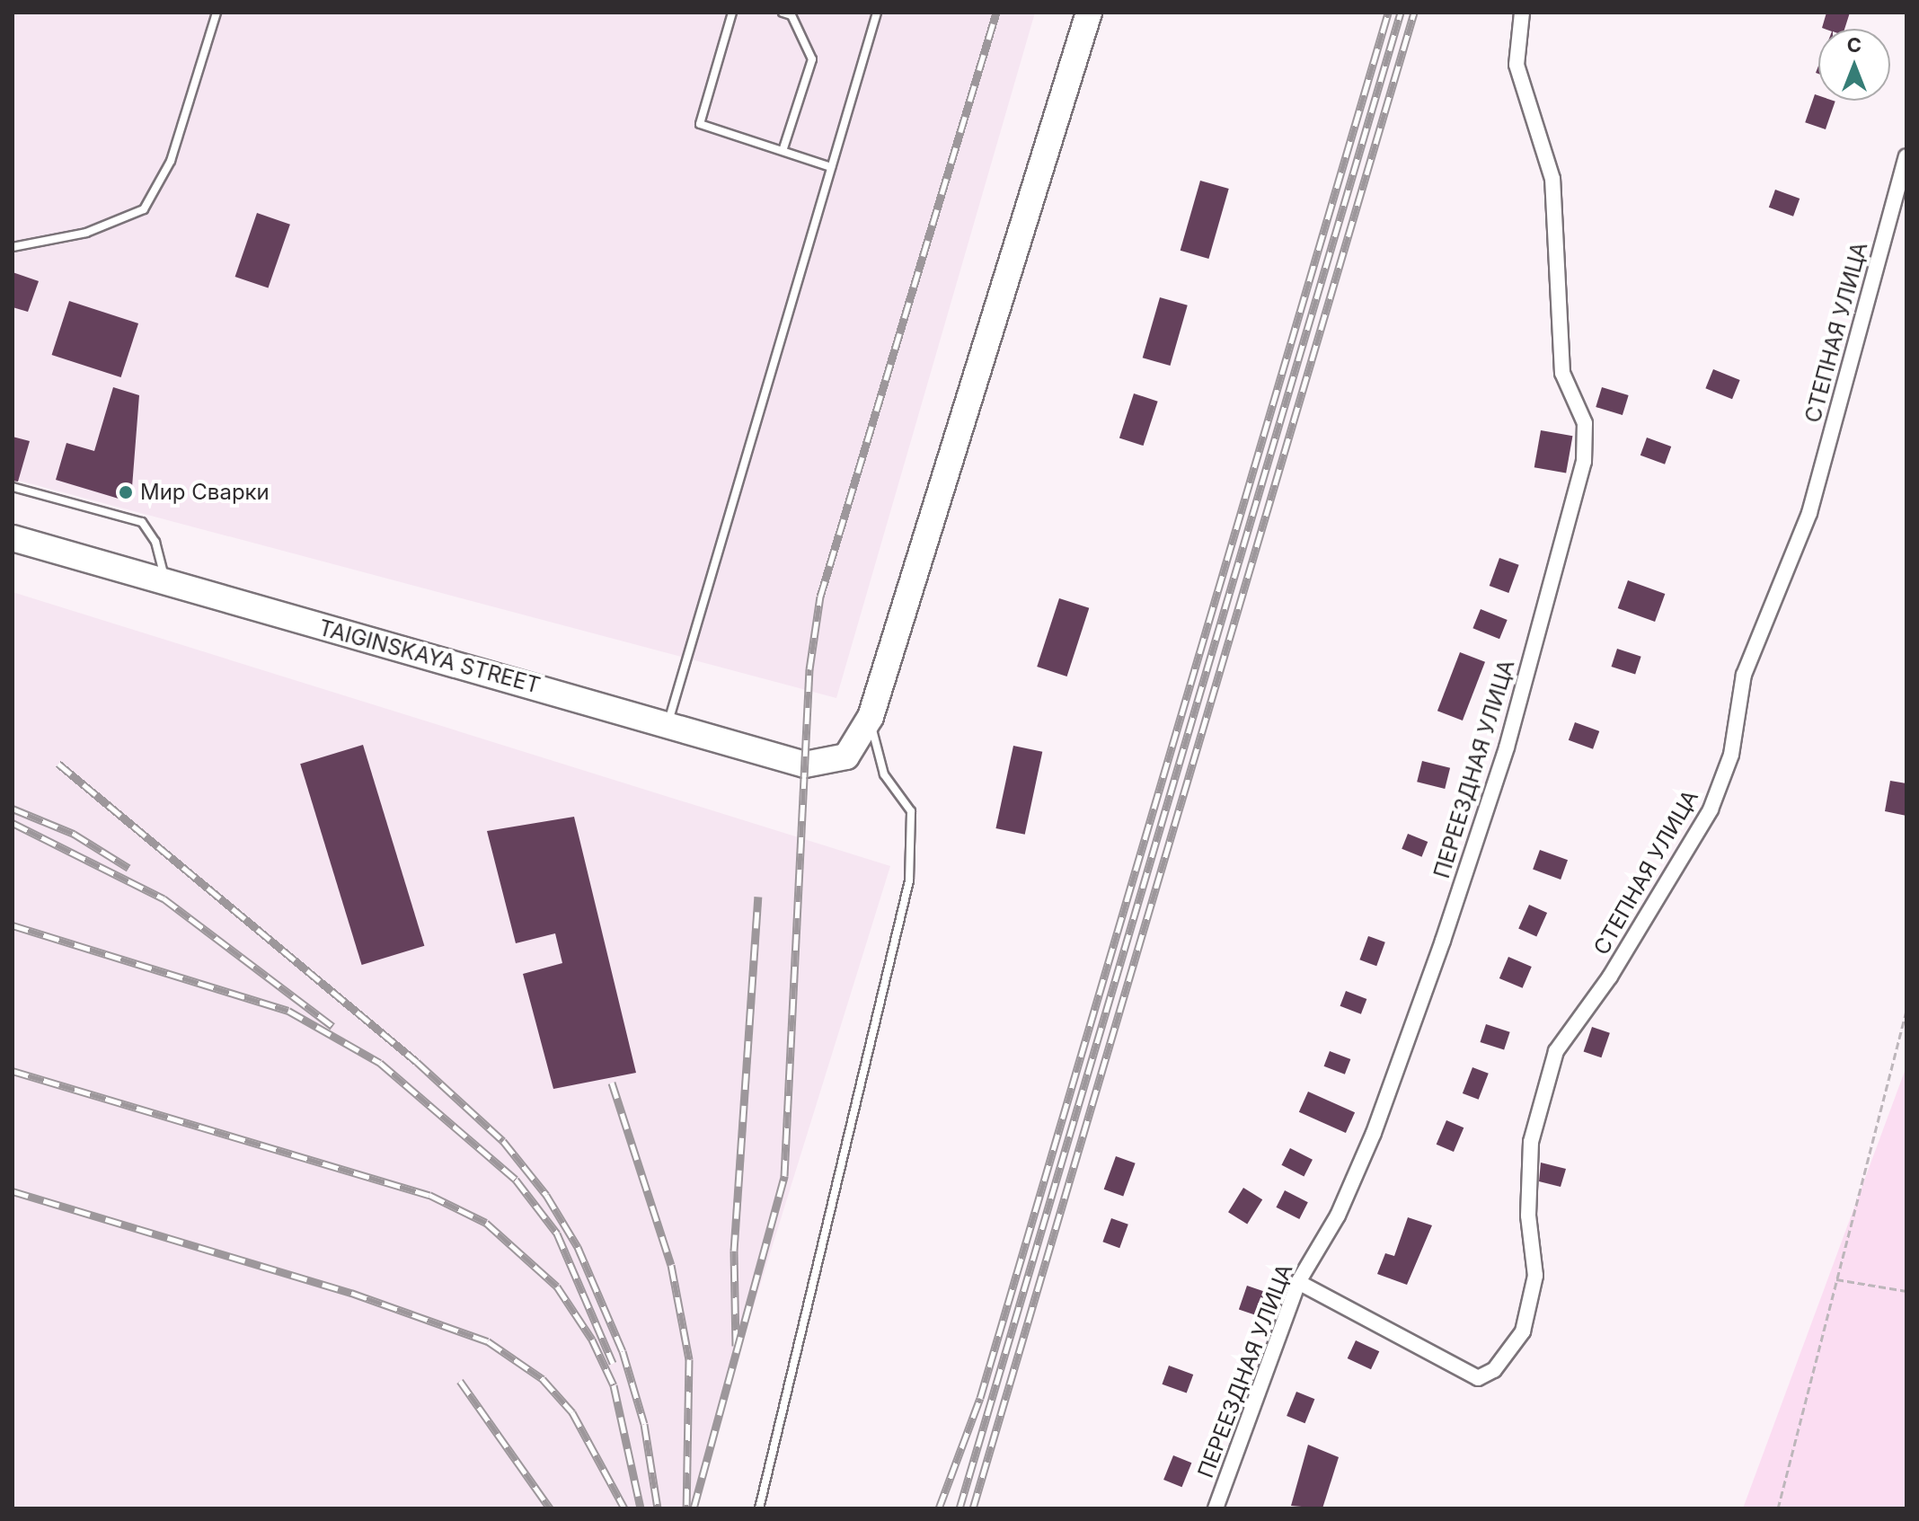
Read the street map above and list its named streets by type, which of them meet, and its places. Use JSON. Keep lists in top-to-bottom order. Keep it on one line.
{"streets":{"highway":["TAIGINSKAYA STREET"],"street":["СТЕПНАЯ УЛИЦА","ПЕРЕЕЗДНАЯ УЛИЦА"]},"crossings":[["СТЕПНАЯ УЛИЦА","ПЕРЕЕЗДНАЯ УЛИЦА"]],"places":["Мир Сварки"],"north":"top"}
